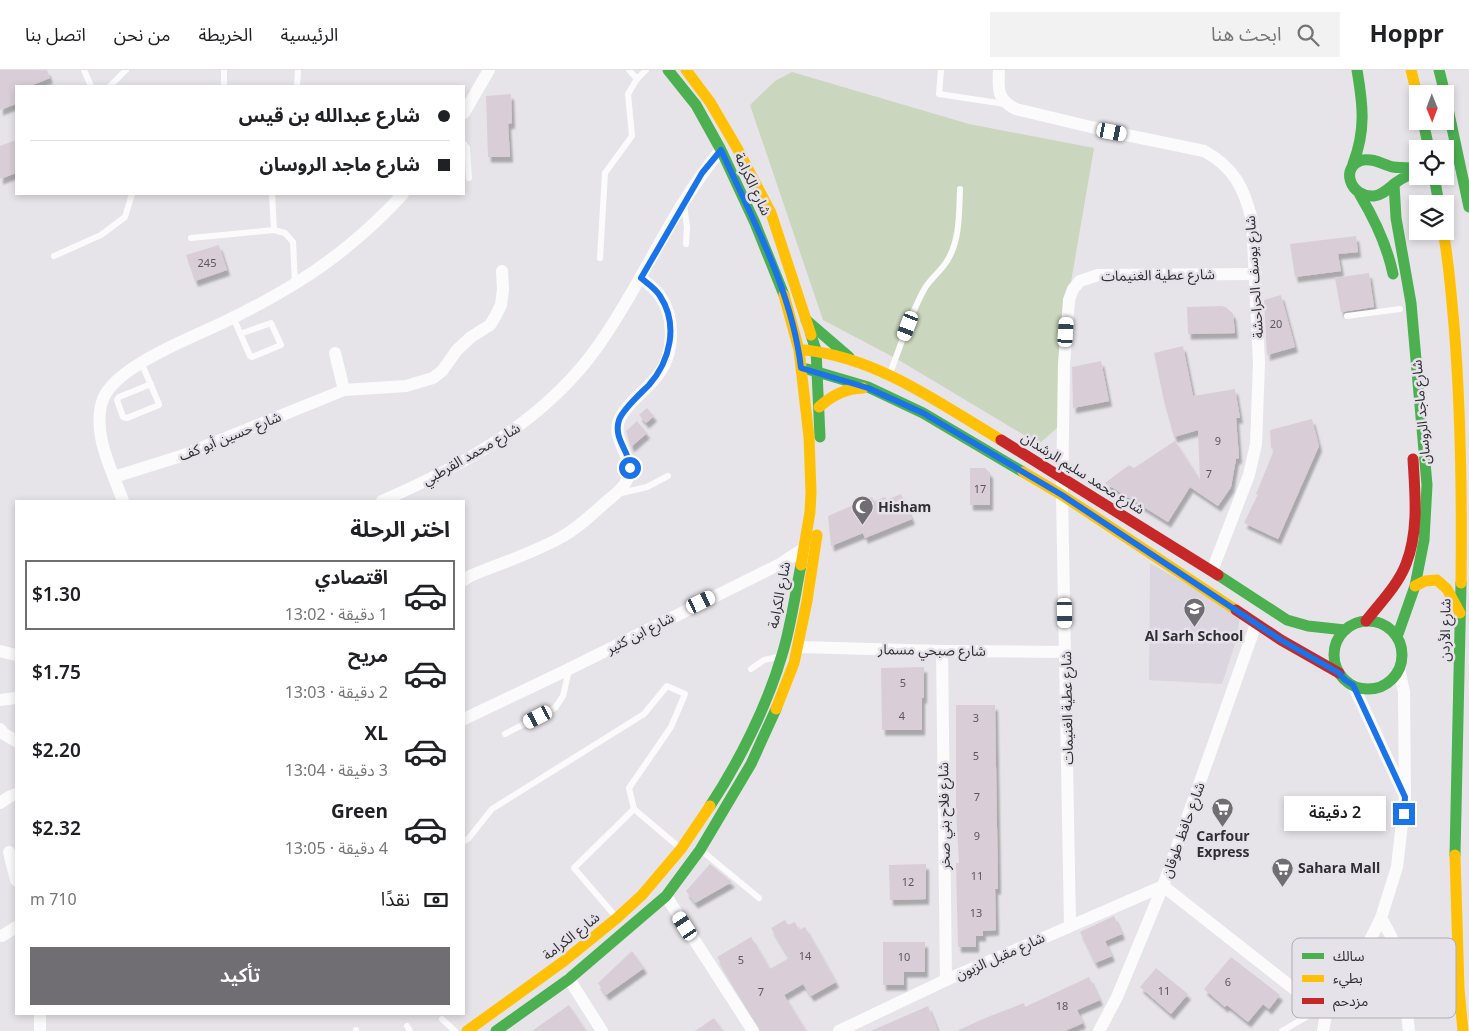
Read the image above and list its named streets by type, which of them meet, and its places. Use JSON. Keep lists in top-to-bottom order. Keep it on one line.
{"streets":{"main road":["شارع الكرامة","شارع ماجد الروسان","شارع محمد سليم الرشدان","شارع الأردن"],"street":["شارع عطية الغنيمات","شارع يوسف الحراحشة","شارع حسين أبو كف","شارع محمد القرطبي","شارع ابن كثير","شارع صبحي مسمار","شارع فلاح بني صخر","شارع حافظ طوقان","شارع مقبل الزبون"]},"crossings":[["شارع الكرامة","شارع محمد القرطبي"],["شارع الكرامة","شارع محمد سليم الرشدان"],["شارع الكرامة","شارع ابن كثير"],["شارع الكرامة","شارع صبحي مسمار"],["شارع عطية الغنيمات","شارع يوسف الحراحشة"],["شارع عطية الغنيمات","شارع محمد سليم الرشدان"],["شارع عطية الغنيمات","شارع صبحي مسمار"],["شارع عطية الغنيمات","شارع مقبل الزبون"],["شارع يوسف الحراحشة","شارع محمد سليم الرشدان"],["شارع ماجد الروسان","شارع محمد سليم الرشدان"],["شارع صبحي مسمار","شارع فلاح بني صخر"],["شارع فلاح بني صخر","شارع مقبل الزبون"],["شارع حافظ طوقان","شارع مقبل الزبون"]],"places":{"mosque":["Hisham"],"school or university":["Al Sarh School"],"supermarket":["Carfour Express","Sahara Mall"]},"house_numbers":["245","20","9","7","17","5","4","3","5","7","9","11","12","13","14","10","5","6","11","7","18"],"legend":["سالك","بطيء","مزدحم"],"north":"bottom","page":{"header":"Hoppr","search":"ابحث هنا","nav":["الرئيسية","الخريطة","من نحن","اتصل بنا"],"banner":["شارع عبدالله بن قيس","شارع ماجد الروسان"],"heading":"اختر الرحلة","list":[{"name":"اقتصادي","note":"1 دقيقة · 13:02","value":"$1.30"},{"name":"مريح","note":"2 دقيقة · 13:03","value":"$1.75"},{"name":"XL","note":"3 دقيقة · 13:04","value":"$2.20"},{"name":"Green","note":"4 دقيقة · 13:05","value":"$2.32"}],"bubble":"2 دقيقة","pay":["نقدًا","710 m"],"buttons":"تأكيد"}}
